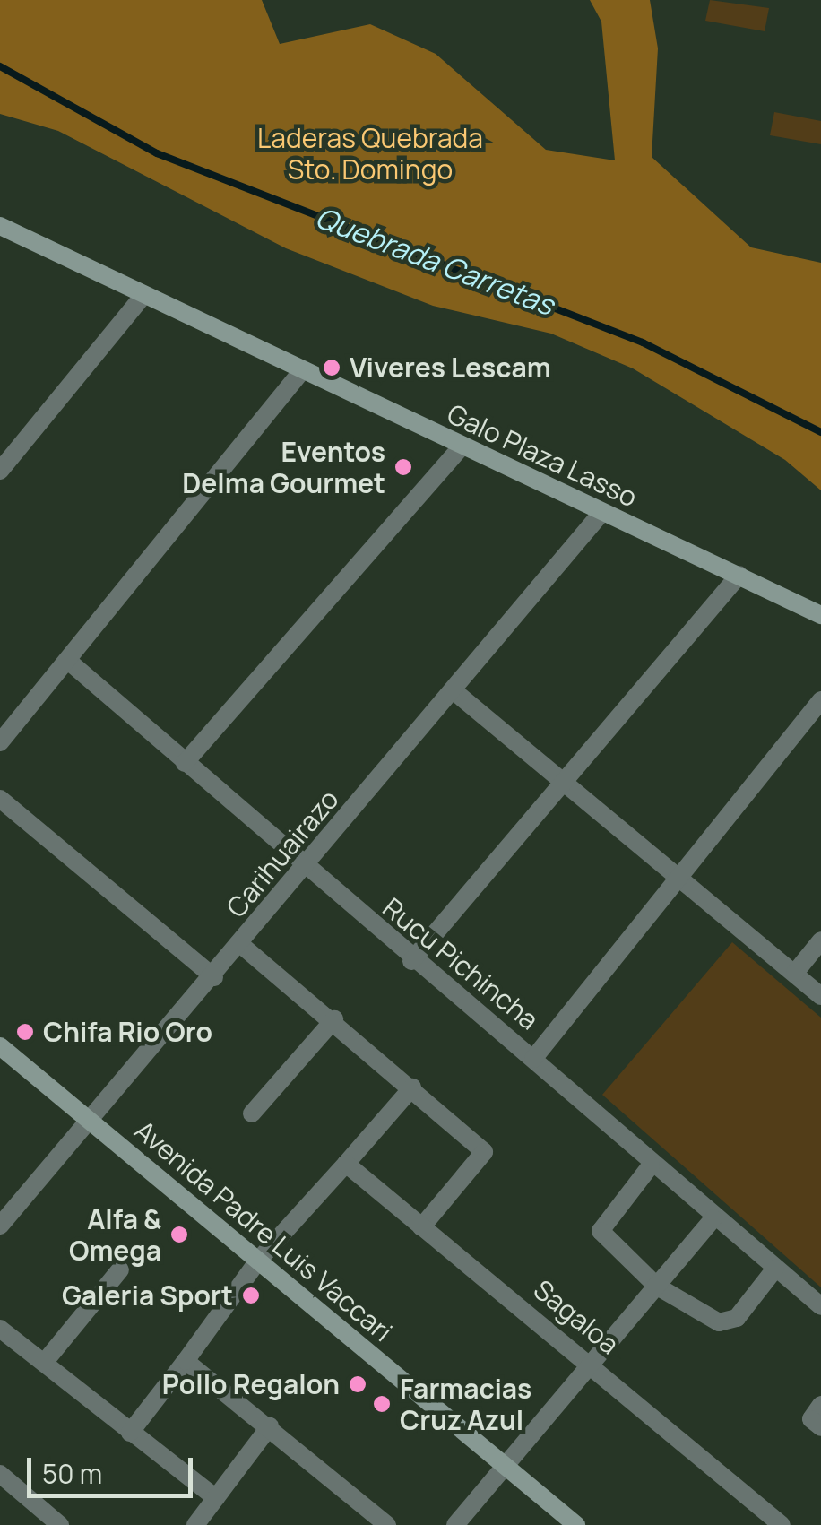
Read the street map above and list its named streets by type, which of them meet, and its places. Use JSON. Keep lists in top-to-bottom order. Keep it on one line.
{"streets":{"street":["Galo Plaza Lasso","Carihuairazo","Rucu Pichincha","Avenida Padre Luis Vaccari","Sagaloa"]},"crossings":[["Galo Plaza Lasso","Carihuairazo"],["Carihuairazo","Rucu Pichincha"],["Carihuairazo","Avenida Padre Luis Vaccari"]],"water":["Quebrada Carretas"],"parks":["Laderas Quebrada Sto. Domingo"],"places":["Viveres Lescam","Eventos Delma Gourmet","Chifa Rio Oro","Alfa & Omega","Galeria Sport","Pollo Regalon","Farmacias Cruz Azul"],"scale_bar":"50 m"}
